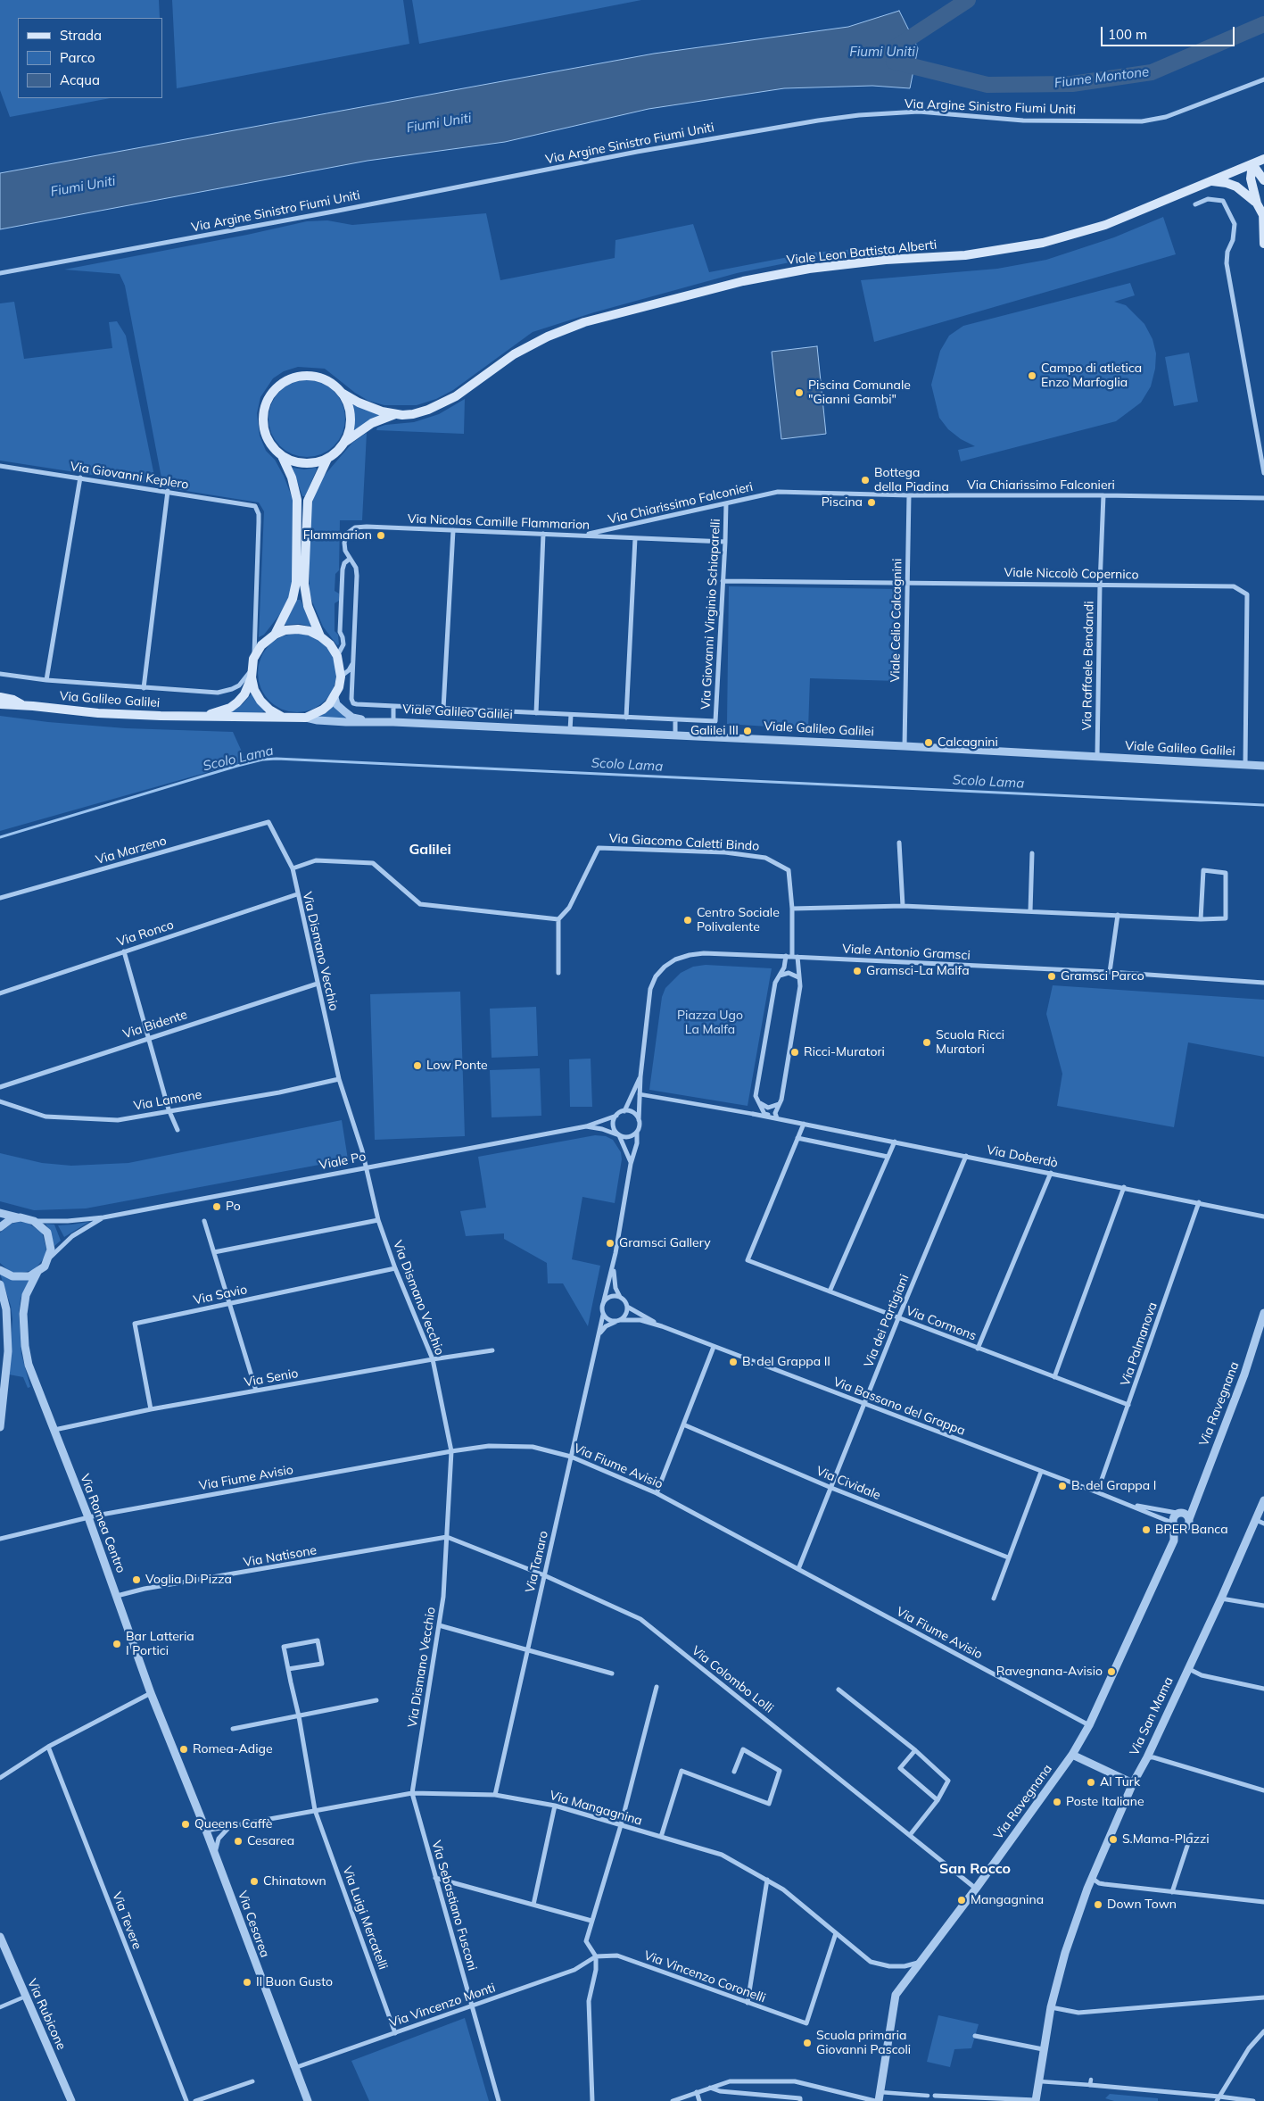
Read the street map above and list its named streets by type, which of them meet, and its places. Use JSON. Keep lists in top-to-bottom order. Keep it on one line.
{"streets":{"main road":["Viale Leon Battista Alberti","Via Galileo Galilei"],"street":["Via Argine Sinistro Fiumi Uniti","Via Giovanni Keplero","Via Chiarissimo Falconieri","Via Nicolas Camille Flammarion","Viale Niccolò Copernico","Via Giovanni Virginio Schiaparelli","Viale Celio Calcagnini","Via Raffaele Bendandi","Viale Galileo Galilei","Via Giacomo Caletti Bindo","Via Marzeno","Via Ronco","Via Dismano Vecchio","Viale Antonio Gramsci","Via Bidente","Via Lamone","Via Doberdò","Viale Po","Via Savio","Via dei Partigiani","Via Cormons","Via Palmanova","Via Senio","Via Ravegnana","Via Bassano del Grappa","Via Fiume Avisio","Via Cividale","Via Romea Centro","Via Natisone","Via Tanaro","Via Colombo Lolli","Via San Mama","Via Mangagnina","Via Sebastiano Fusconi","Via Luigi Mercatelli","Via Tevere","Via Cesarea","Via Vincenzo Coronelli","Via Vincenzo Monti","Via Rubicone"]},"crossings":[["Via Giovanni Keplero","Via Galileo Galilei"],["Via Chiarissimo Falconieri","Via Nicolas Camille Flammarion"],["Via Chiarissimo Falconieri","Via Giovanni Virginio Schiaparelli"],["Via Chiarissimo Falconieri","Viale Celio Calcagnini"],["Via Chiarissimo Falconieri","Via Raffaele Bendandi"],["Via Nicolas Camille Flammarion","Via Giovanni Virginio Schiaparelli"],["Viale Niccolò Copernico","Via Giovanni Virginio Schiaparelli"],["Viale Niccolò Copernico","Viale Celio Calcagnini"],["Viale Niccolò Copernico","Via Raffaele Bendandi"],["Viale Niccolò Copernico","Viale Galileo Galilei"],["Viale Celio Calcagnini","Viale Galileo Galilei"],["Via Raffaele Bendandi","Viale Galileo Galilei"],["Via Giacomo Caletti Bindo","Viale Antonio Gramsci"],["Via Marzeno","Via Dismano Vecchio"],["Via Ronco","Via Dismano Vecchio"],["Via Dismano Vecchio","Via Bidente"],["Via Dismano Vecchio","Via Lamone"],["Via Dismano Vecchio","Viale Po"],["Via Dismano Vecchio","Via Savio"],["Via Dismano Vecchio","Via Senio"],["Via Dismano Vecchio","Via Fiume Avisio"],["Via Dismano Vecchio","Via Natisone"],["Via Dismano Vecchio","Via Colombo Lolli"],["Via Dismano Vecchio","Via Mangagnina"],["Via Dismano Vecchio","Via Sebastiano Fusconi"],["Viale Antonio Gramsci","Viale Po"],["Via Doberdò","Via dei Partigiani"],["Via Doberdò","Via Palmanova"],["Viale Po","Via Romea Centro"],["Via Savio","Via Senio"],["Via dei Partigiani","Via Cormons"],["Via dei Partigiani","Via Bassano del Grappa"],["Via dei Partigiani","Via Fiume Avisio"],["Via dei Partigiani","Via Cividale"],["Via Cormons","Via Palmanova"],["Via Palmanova","Via Bassano del Grappa"],["Via Senio","Via Romea Centro"],["Via Ravegnana","Via Bassano del Grappa"],["Via Ravegnana","Via Fiume Avisio"],["Via Ravegnana","Via Colombo Lolli"],["Via Ravegnana","Via Mangagnina"],["Via Bassano del Grappa","Via Tanaro"],["Via Fiume Avisio","Via Romea Centro"],["Via Fiume Avisio","Via Tanaro"],["Via Romea Centro","Via Natisone"],["Via Romea Centro","Via Mangagnina"],["Via Romea Centro","Via Cesarea"],["Via Natisone","Via Colombo Lolli"],["Via Tanaro","Via Colombo Lolli"],["Via Tanaro","Via Mangagnina"],["Via Mangagnina","Via Sebastiano Fusconi"],["Via Mangagnina","Via Luigi Mercatelli"],["Via Mangagnina","Via Cesarea"],["Via Mangagnina","Via Vincenzo Coronelli"],["Via Sebastiano Fusconi","Via Vincenzo Monti"],["Via Luigi Mercatelli","Via Vincenzo Monti"],["Via Cesarea","Via Vincenzo Monti"],["Via Vincenzo Coronelli","Via Vincenzo Monti"]],"districts":["Galilei","San Rocco"],"water":["Fiumi Uniti","Fiume Montone","Scolo Lama"],"parks":["Piazza Ugo La Malfa"],"places":["Campo di atletica Enzo Marfoglia","Piscina Comunale \"Gianni Gambi\"","Bottega della Piadina","Piscina","Flammarion","Galilei III","Calcagnini","Centro Sociale Polivalente","Gramsci-La Malfa","Gramsci Parco","Scuola Ricci Muratori","Ricci-Muratori","Low Ponte","Po","Gramsci Gallery","B. del Grappa II","B. del Grappa I","BPER Banca","Voglia Di Pizza","Bar Latteria I Portici","Ravegnana-Avisio","Romea-Adige","Al Turk","Poste Italiane","Queens Caffè","S.Mama-Plazzi","Cesarea","Chinatown","Mangagnina","Down Town","Il Buon Gusto","Scuola primaria Giovanni Pascoli"],"legend":["Strada","Parco","Acqua"],"scale_bar":"100 m"}
